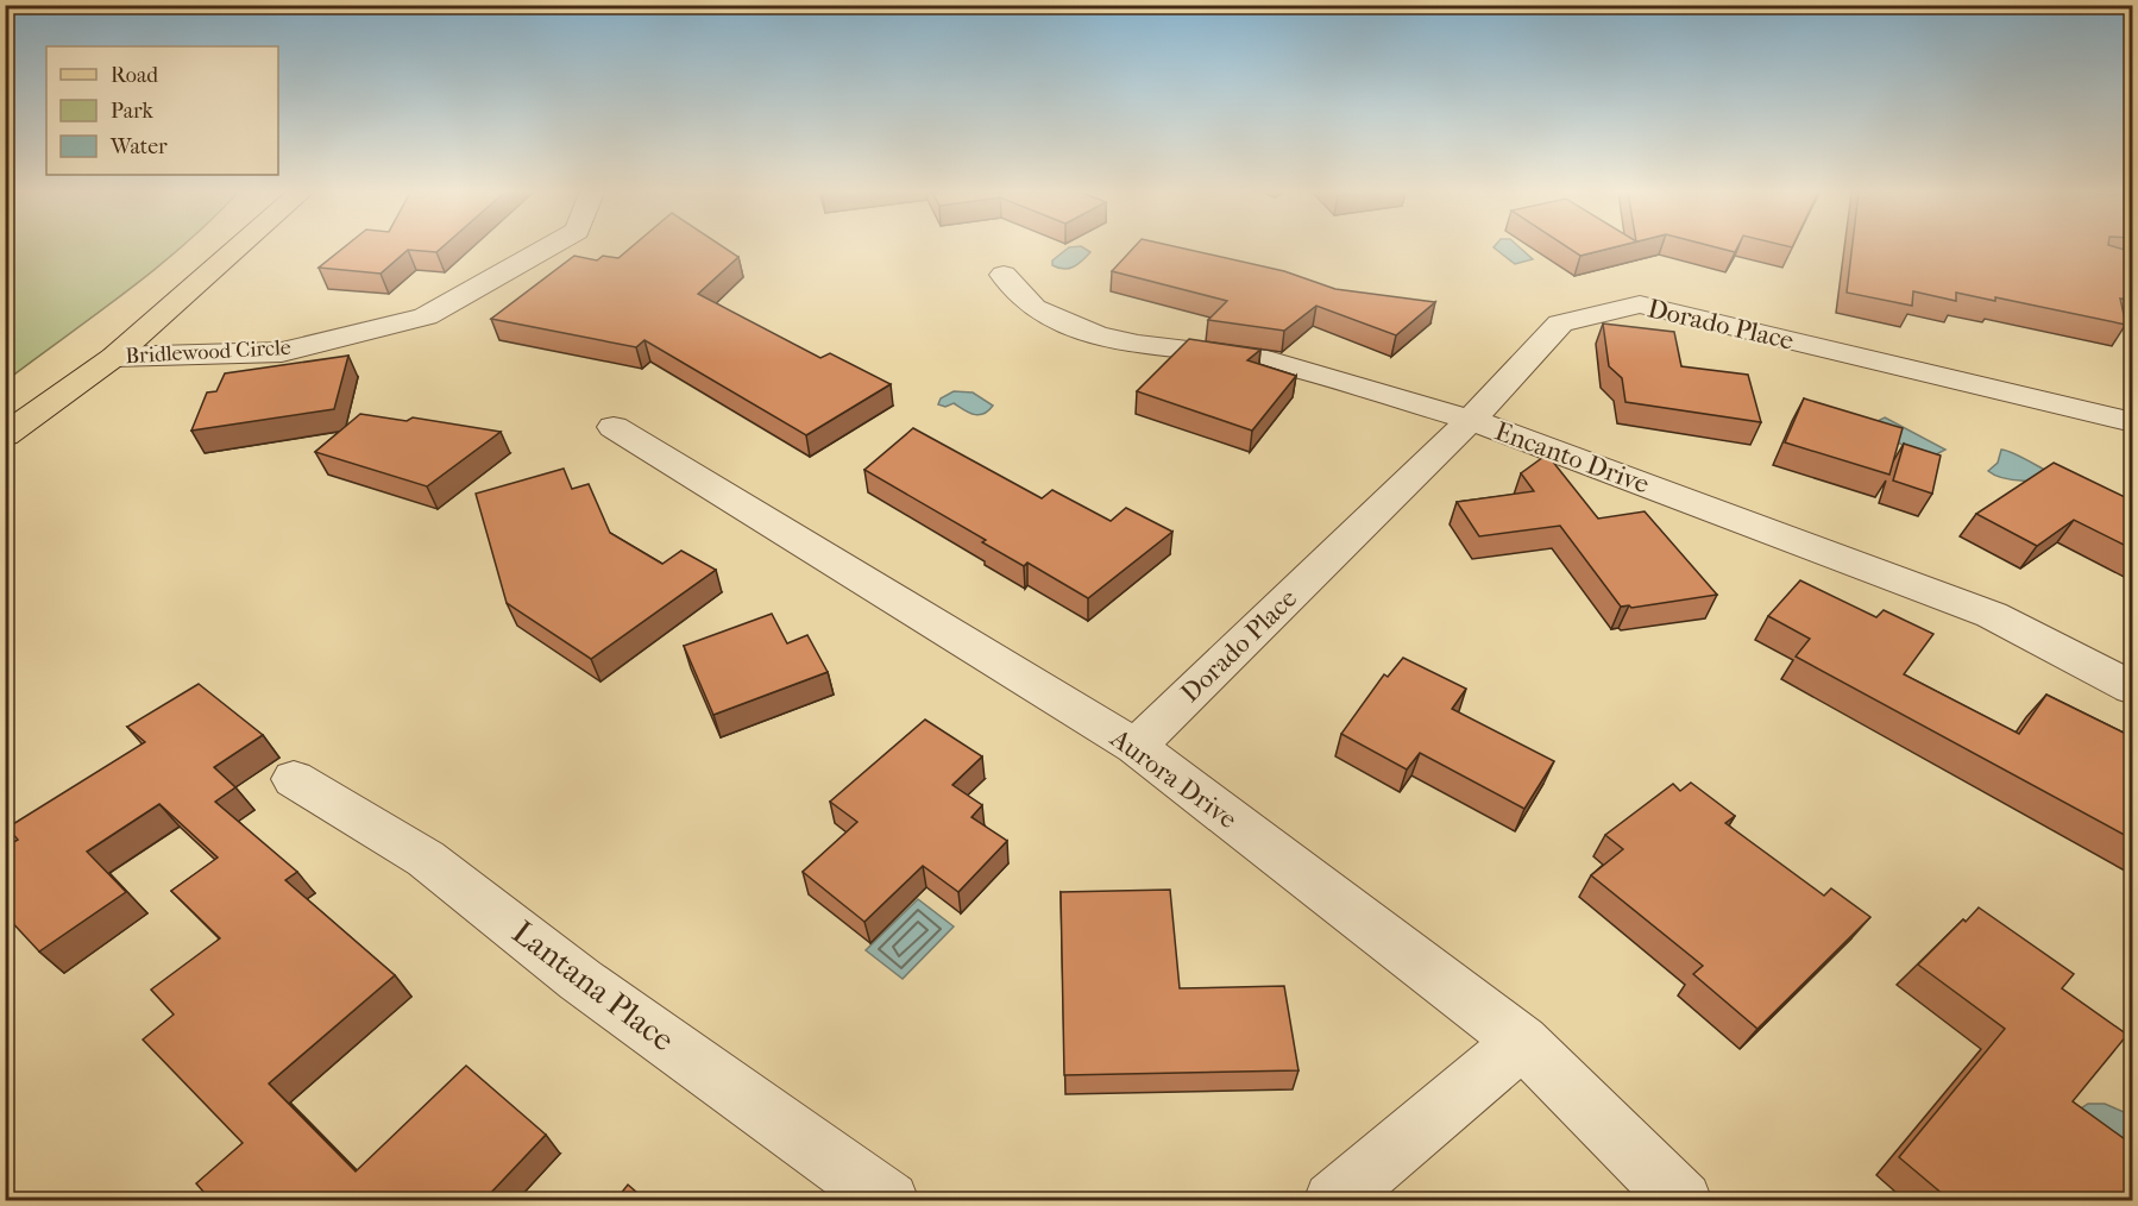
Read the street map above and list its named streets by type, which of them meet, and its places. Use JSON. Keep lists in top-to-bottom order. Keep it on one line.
{"streets":{"street":["Dorado Place","Bridlewood Circle","Encanto Drive","Aurora Drive","Lantana Place"]},"crossings":[["Dorado Place","Encanto Drive"],["Dorado Place","Aurora Drive"]],"legend":["Road","Park","Water"]}
